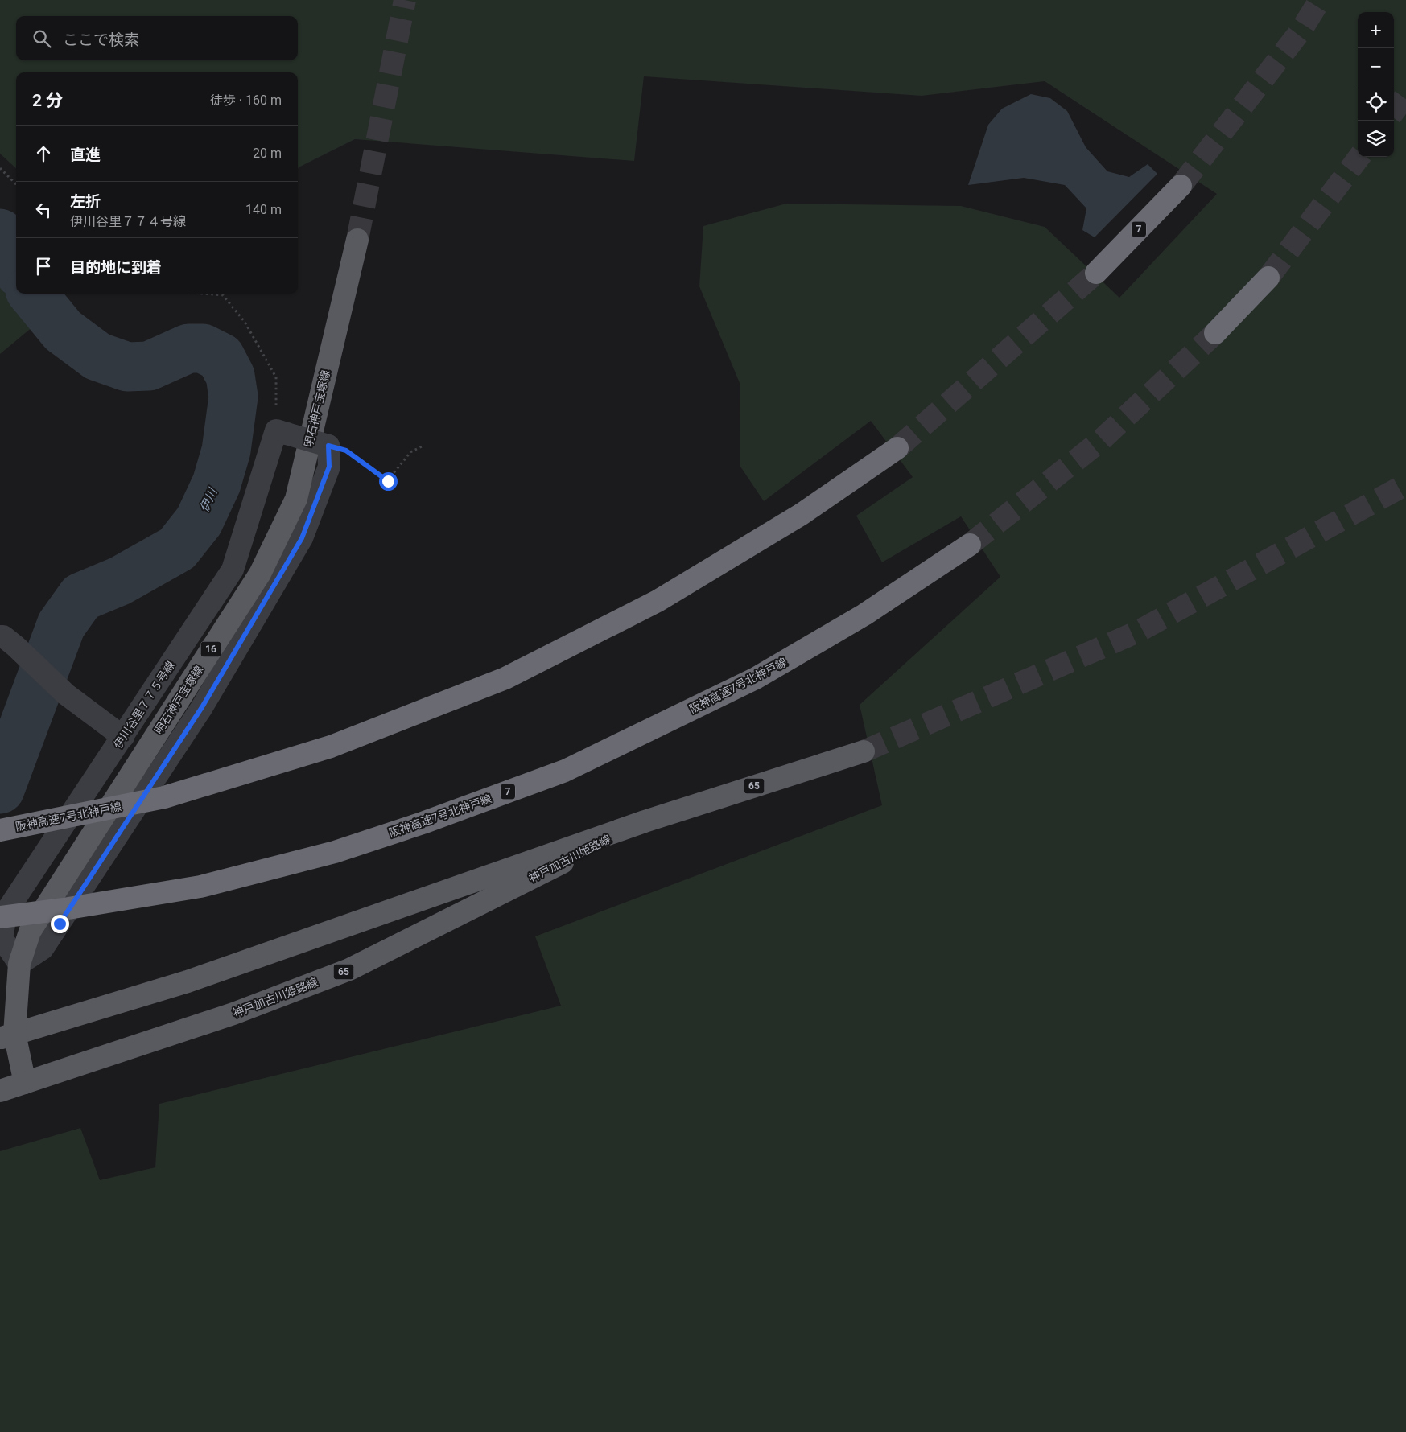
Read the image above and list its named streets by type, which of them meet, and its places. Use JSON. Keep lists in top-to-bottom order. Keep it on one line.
{"streets":{"highway":["7","阪神高速7号北神戸線"],"main road":["明石神戸宝塚線","16","65","神戸加古川姫路線"],"street":["伊川谷里７７５号線"]},"crossings":[["明石神戸宝塚線","伊川谷里７７５号線"],["明石神戸宝塚線","神戸加古川姫路線"]],"water":["伊川"],"page":{"map_buttons":["+","−"],"search":"ここで検索","heading":["2 分","徒歩 · 160 m"],"list":[["直進","20 m"],["左折","伊川谷里７７４号線","140 m"],"目的地に到着"]}}
